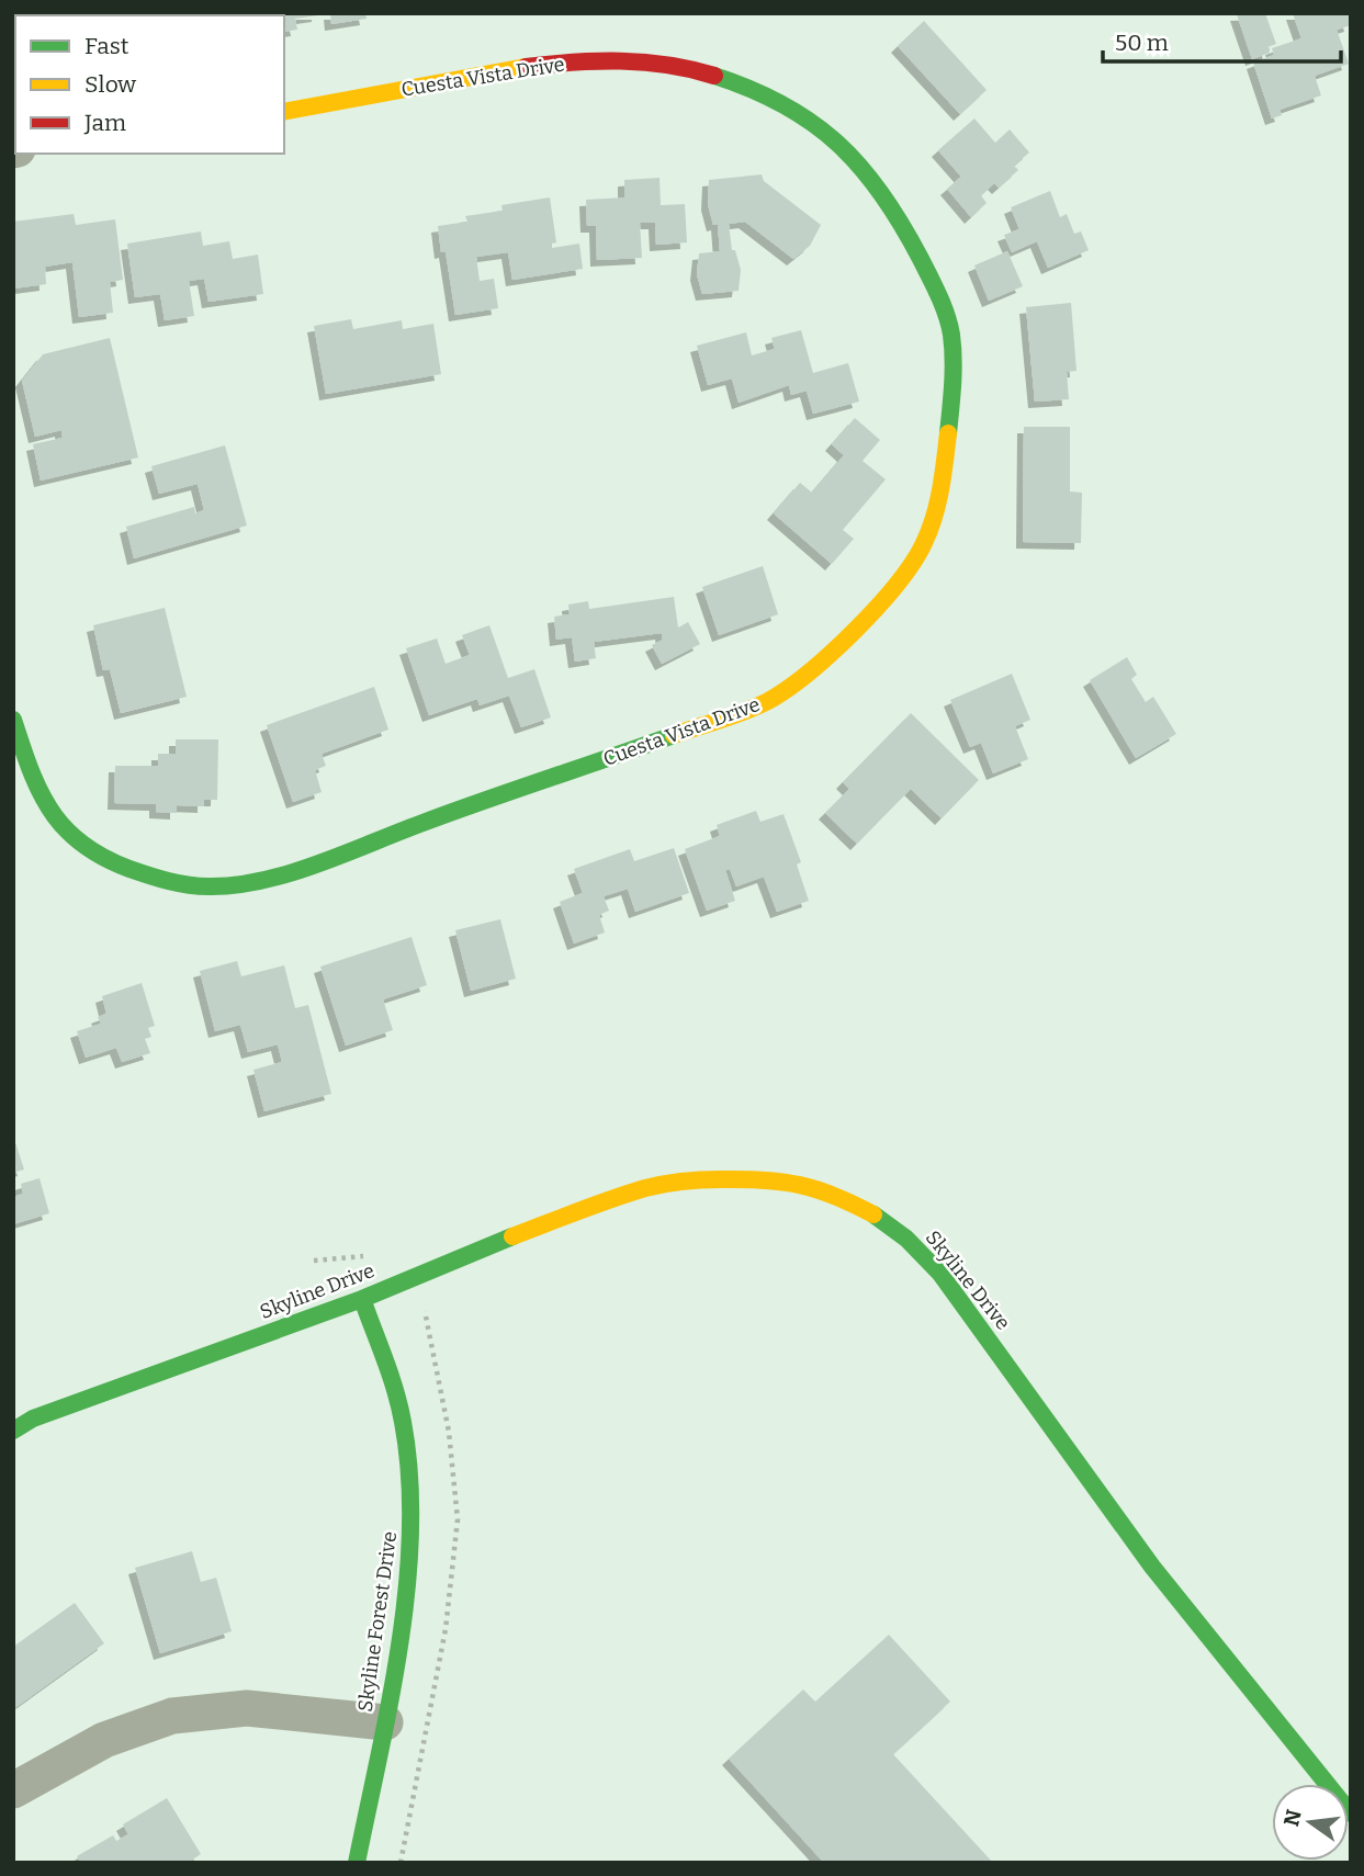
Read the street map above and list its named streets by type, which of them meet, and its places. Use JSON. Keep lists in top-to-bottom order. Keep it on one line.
{"streets":{"street":["Cuesta Vista Drive","Skyline Drive","Skyline Forest Drive"]},"crossings":[["Skyline Drive","Skyline Forest Drive"]],"legend":["Fast","Slow","Jam"],"scale_bar":"50 m","north":"left"}
